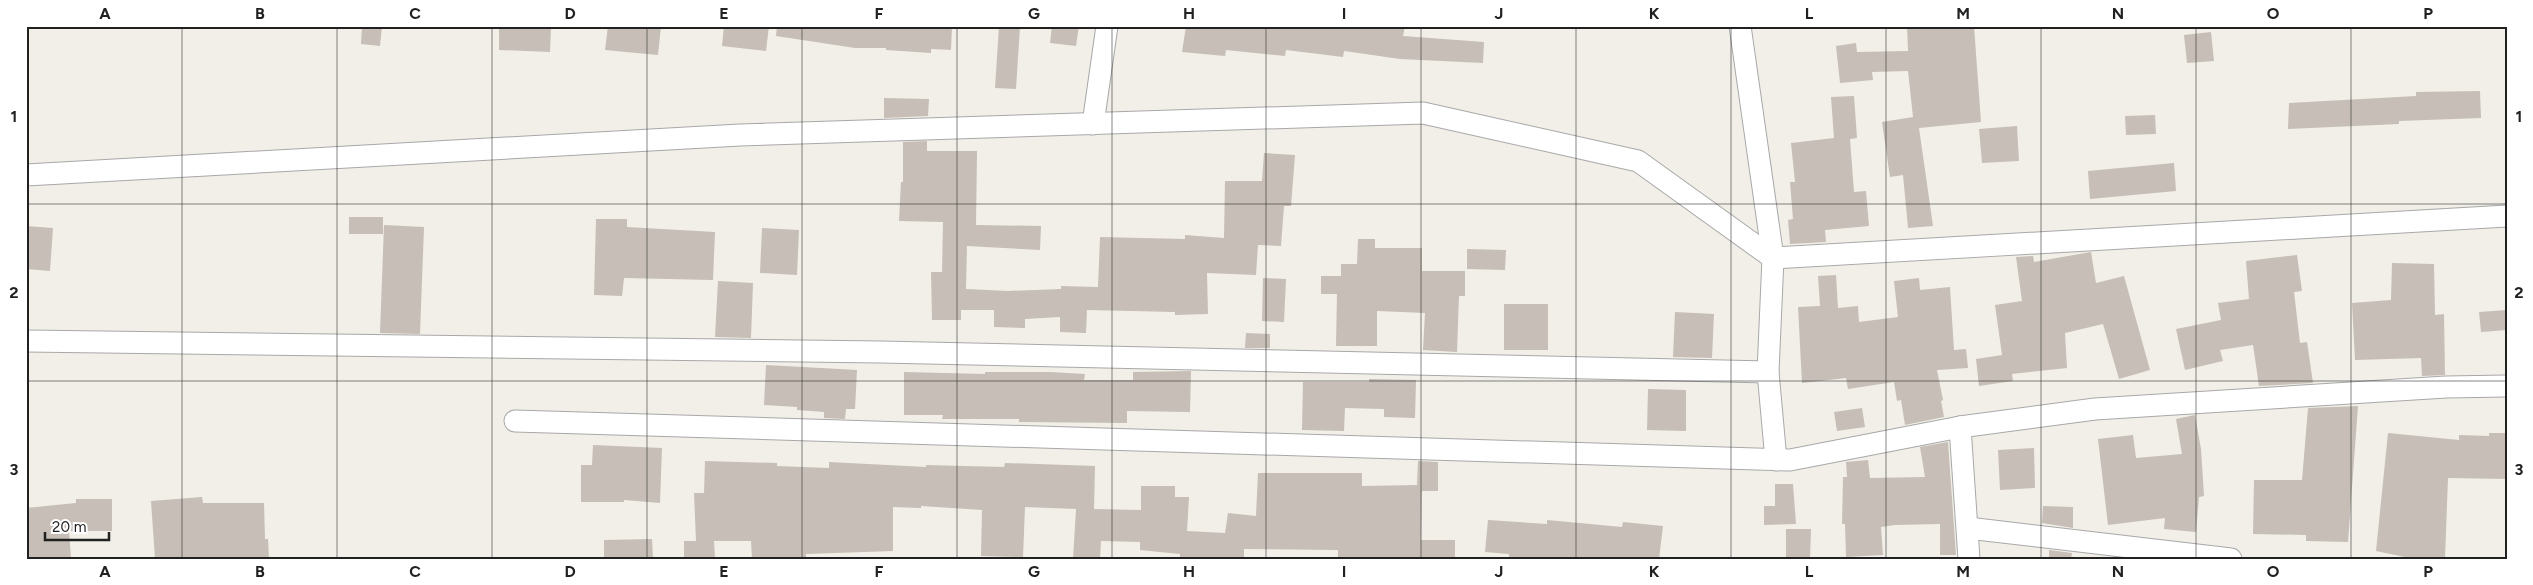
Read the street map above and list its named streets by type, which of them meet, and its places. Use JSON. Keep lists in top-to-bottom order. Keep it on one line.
{"scale_bar":"20 m","grid":{"columns":["A","B","C","D","E","F","G","H","I","J","K","L","M","N","O","P"],"rows":["1","2","3"]}}
